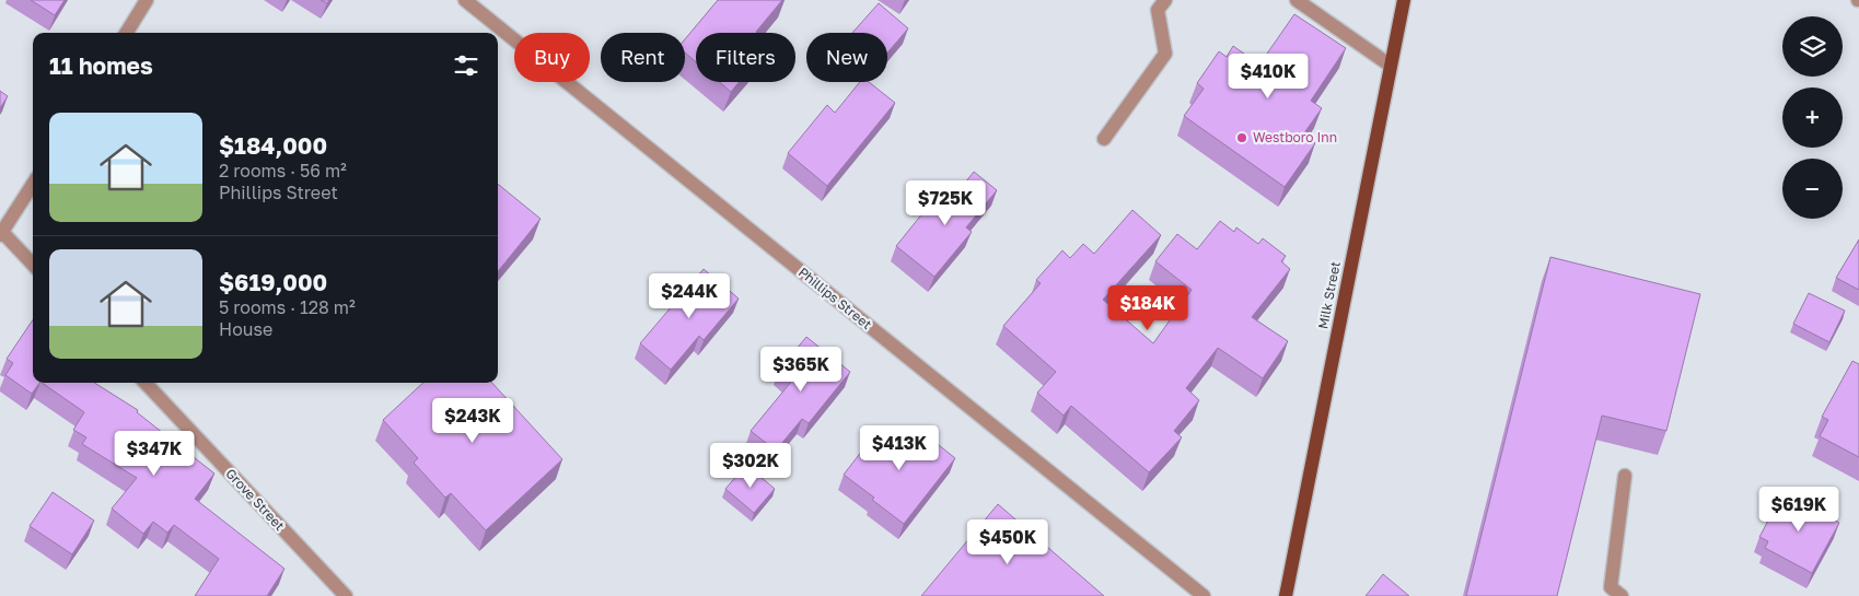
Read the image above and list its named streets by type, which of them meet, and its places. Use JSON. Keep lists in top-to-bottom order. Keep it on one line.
{"streets":{"main road":["Milk Street"],"street":["Phillips Street","Grove Street"]},"places":["Westboro Inn"],"page":{"map_buttons":["+","−"],"chip":["Buy","Rent","Filters","New"],"heading":"11 homes","price":["$410K","$725K","$244K","$184K","$365K","$243K","$413K","$347K","$302K","$619K","$450K"],"list":[{"name":"$184,000","note":"2 rooms · 56 m² · Phillips Street"},{"name":"$619,000","note":"5 rooms · 128 m² · House"}]}}
